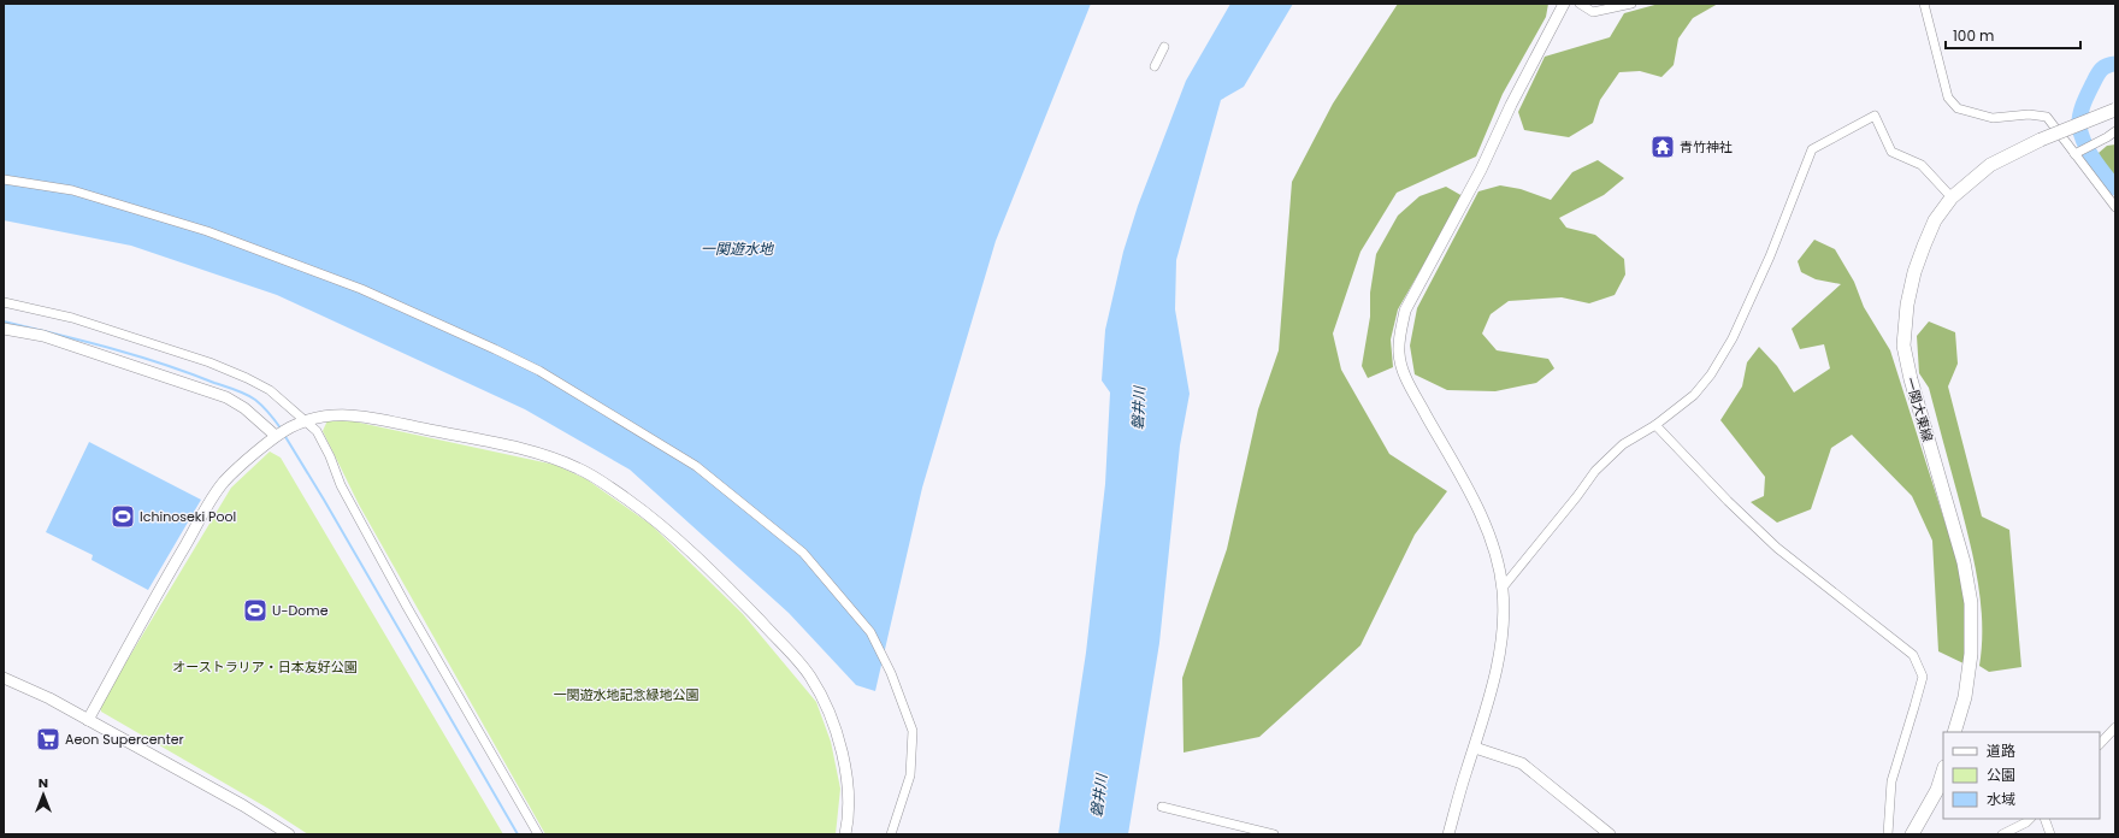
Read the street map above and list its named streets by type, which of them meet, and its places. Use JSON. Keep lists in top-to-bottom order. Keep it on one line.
{"streets":{"main road":["一関大東線"]},"water":["一関遊水地","磐井川"],"parks":["オーストラリア・日本友好公園","一関遊水地記念緑地公園"],"places":{"temple":["青竹神社"],"sports":["Ichinoseki Pool","U-Dome"],"supermarket":["Aeon Supercenter"]},"legend":["道路","公園","水域"],"scale_bar":"100 m","north":"top"}
